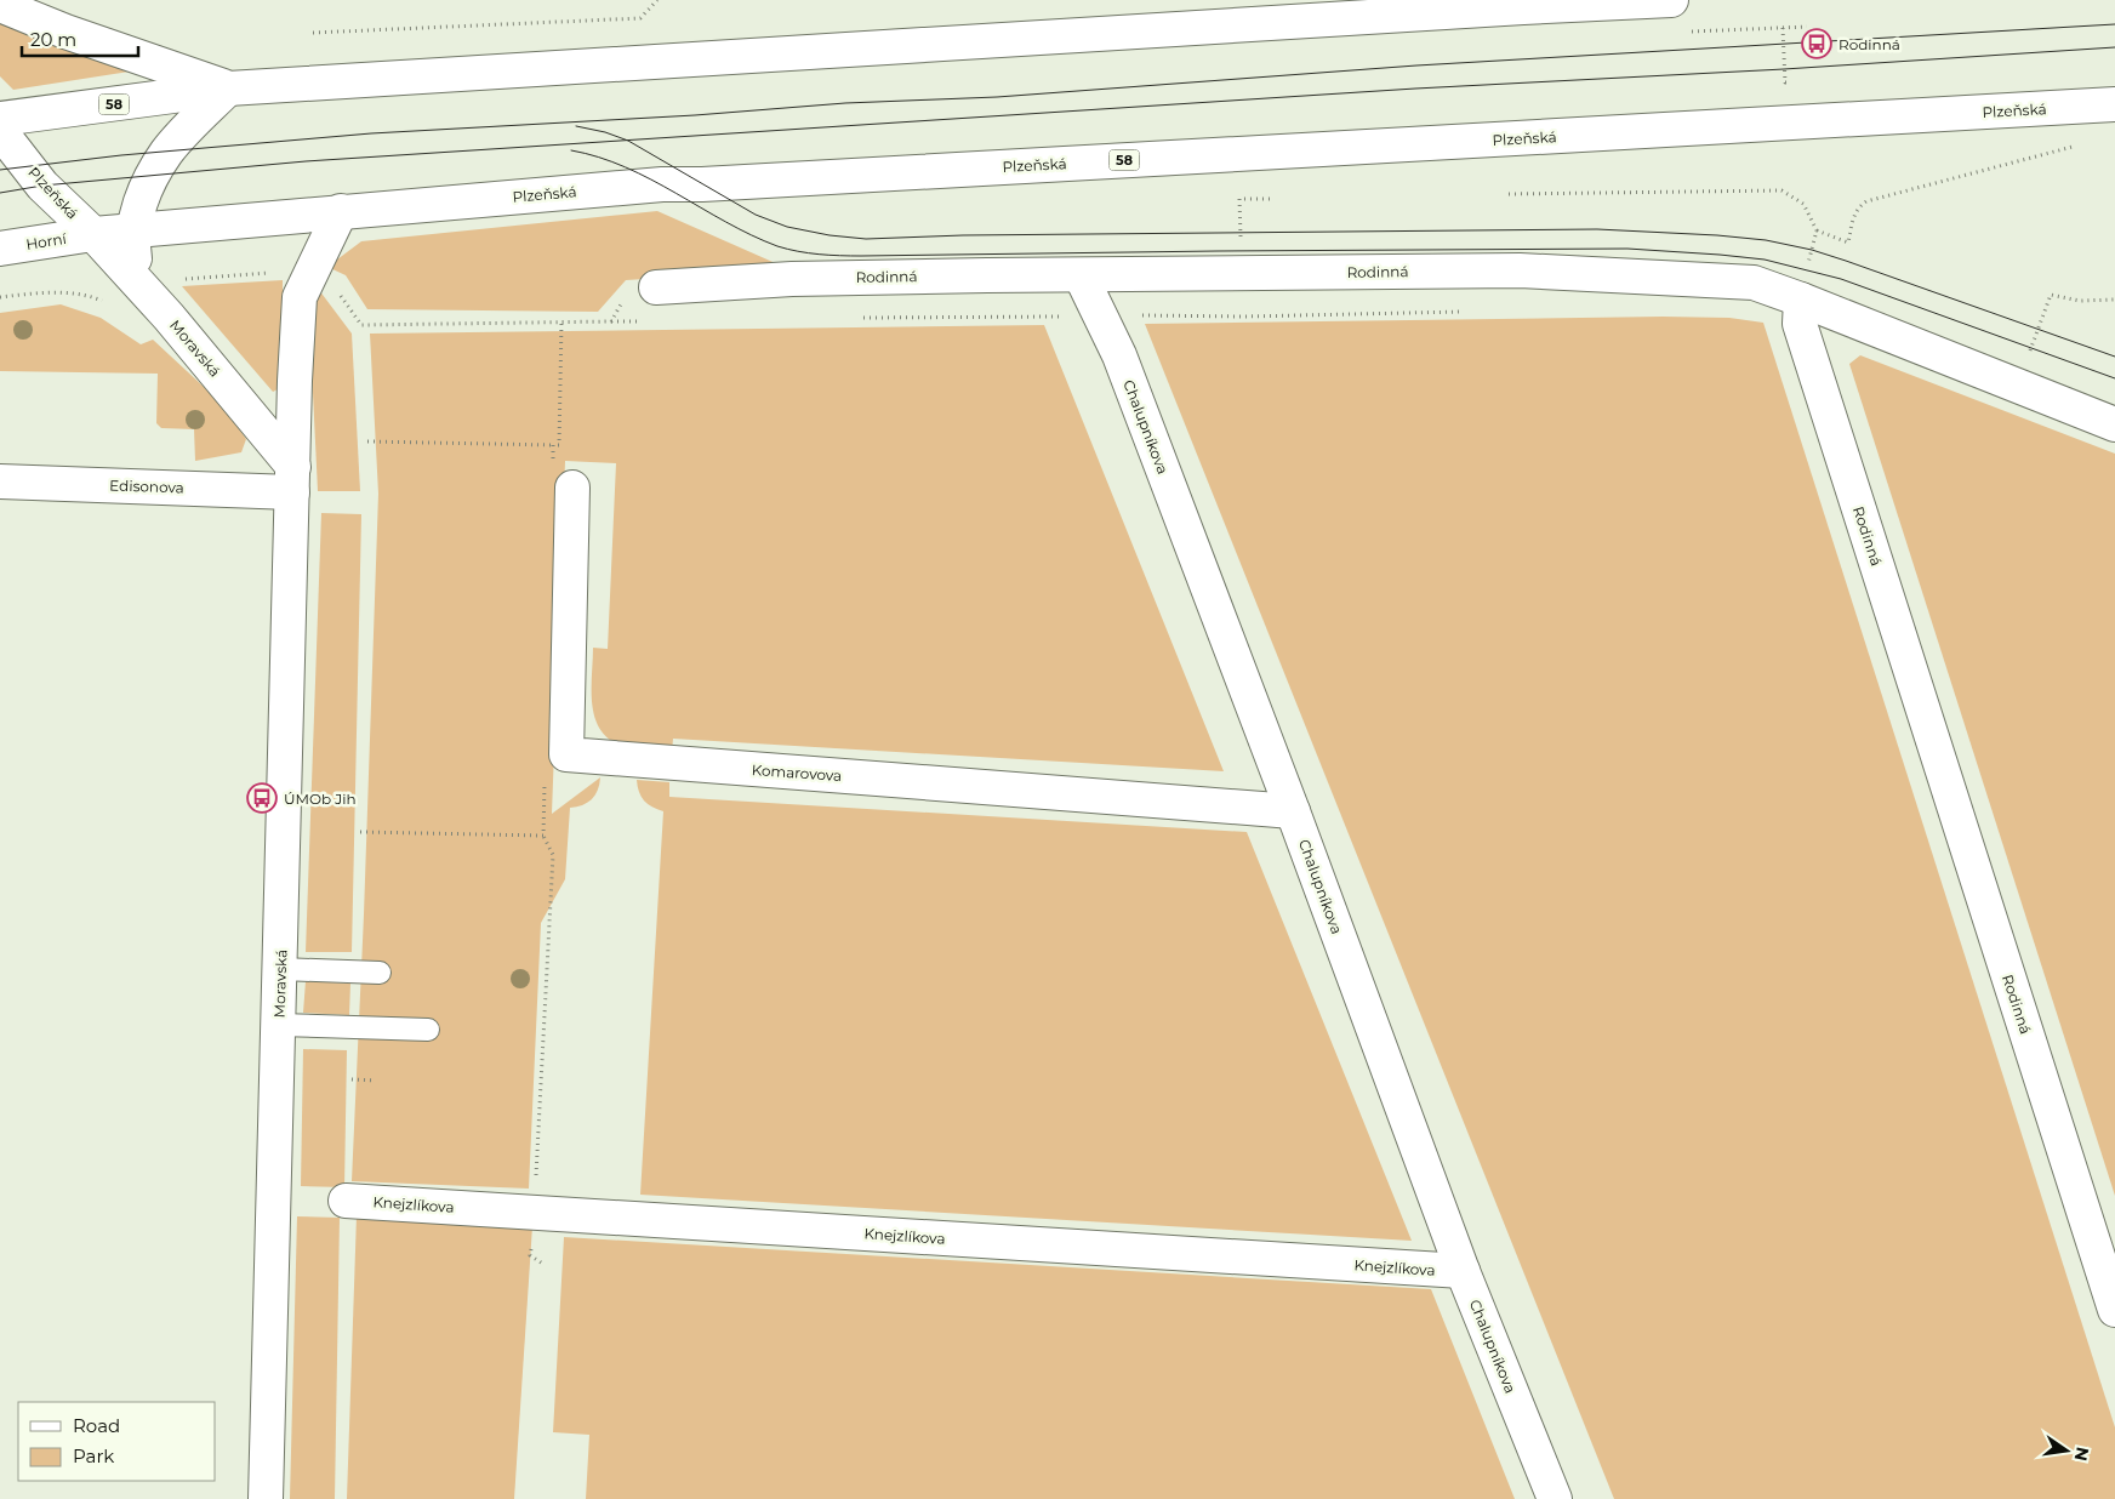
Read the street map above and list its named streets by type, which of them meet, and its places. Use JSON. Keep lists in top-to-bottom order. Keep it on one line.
{"streets":{"street":["58","Plzeňská","Horní","Rodinná","Moravská","Chalupníkova","Edisonova","Komarovova","Knejzlíkova"]},"crossings":[["Plzeňská","Horní"],["Plzeňská","Moravská"],["Horní","Moravská"],["Rodinná","Chalupníkova"],["Moravská","Edisonova"],["Chalupníkova","Komarovova"],["Chalupníkova","Knejzlíkova"]],"places":{"bus stop":["Rodinná","ÚMOb Jih"]},"legend":["Road","Park"],"scale_bar":"20 m","north":"right"}
